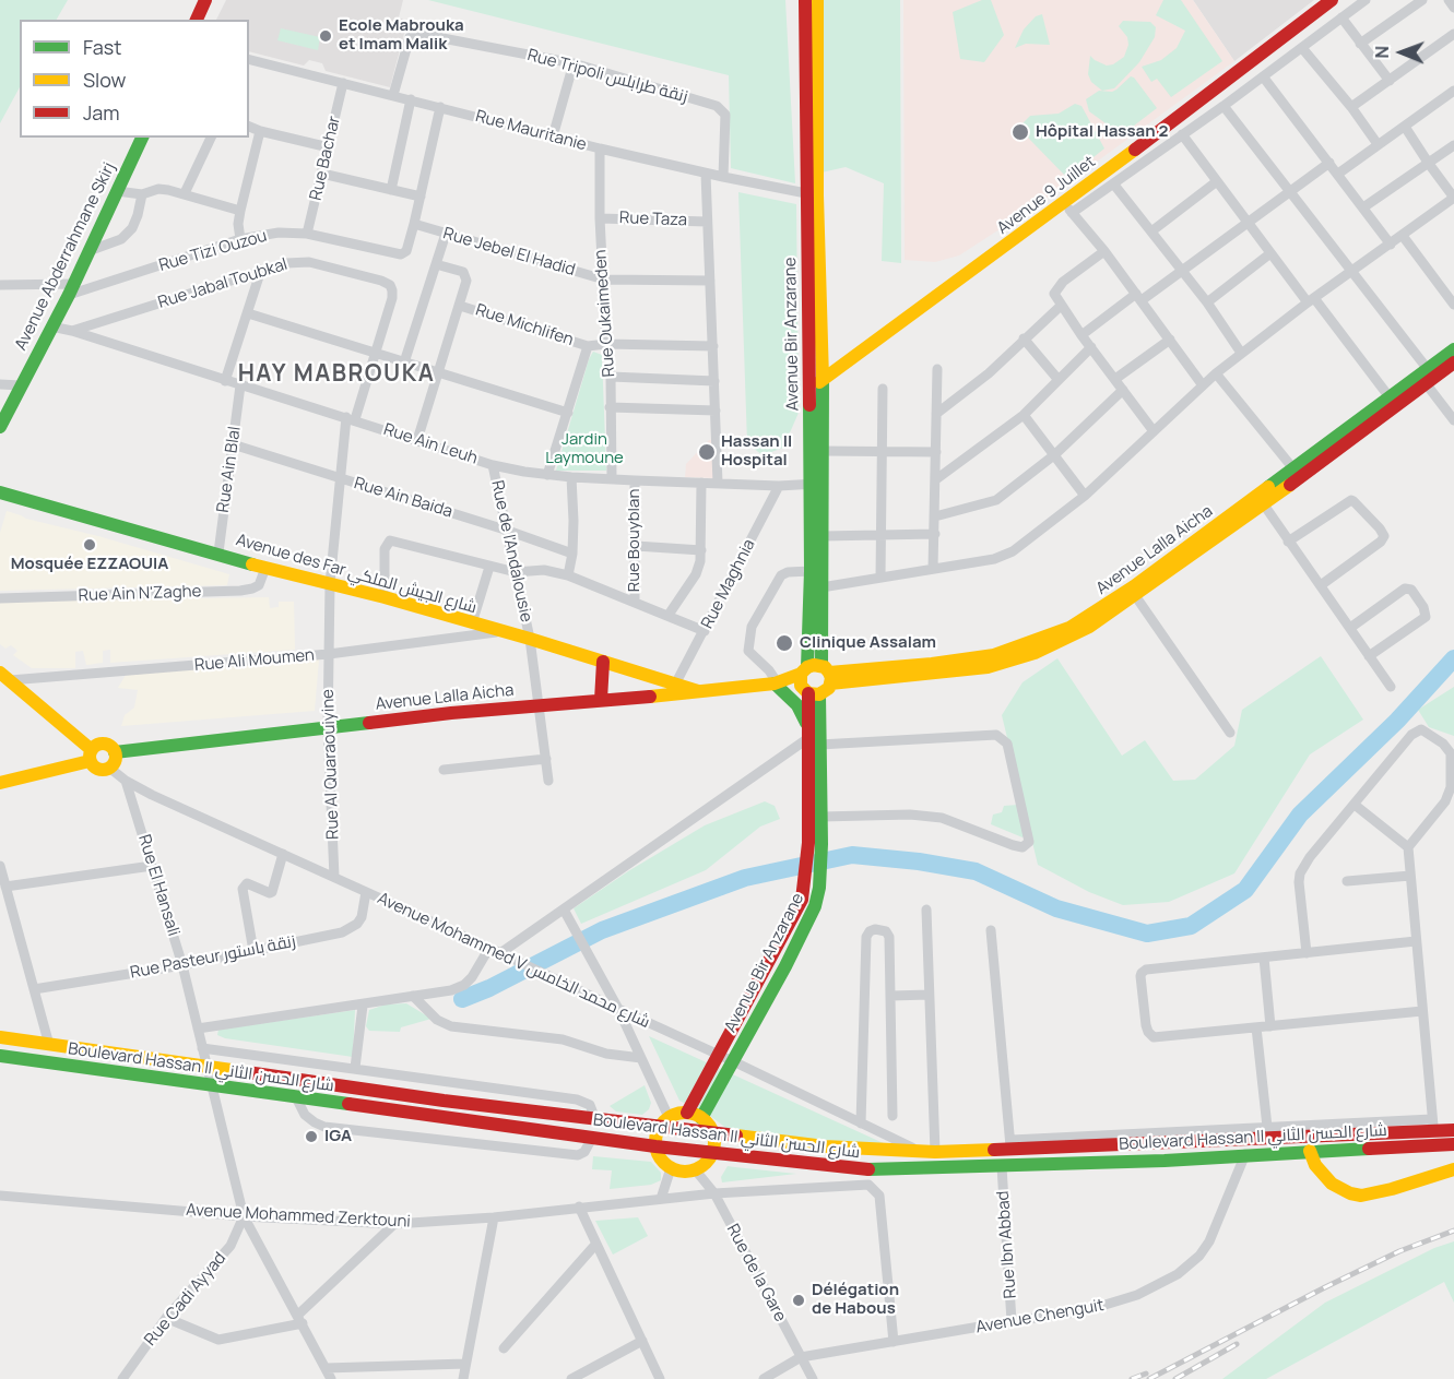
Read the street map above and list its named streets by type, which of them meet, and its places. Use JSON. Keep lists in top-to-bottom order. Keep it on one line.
{"streets":{"main road":["Avenue 9 Juillet","Avenue Abderrahmane Skirj","Avenue Bir Anzarane","Avenue Lalla Aicha","Avenue des Far شارع الجيش الملكي","Boulevard Hassan II شارع الحسن الثاني"],"street":["Rue Tripoli زنقة طرابلس","Rue Mauritanie","Rue Bachar","Rue Taza","Rue Tizi Ouzou","Rue Jebel El Hadid","Rue Jabal Toubkal","Rue Oukaimeden","Rue Michlifen","Rue Ain Leuh","Rue Ain Blal","Rue Ain Baida","Rue Bouyblan","Rue de l'Andalousie","Rue Maghnia","Rue Ain N'Zaghe","Rue Ali Moumen","Rue Al Quaraouiyine","Rue El Hansali","Rue Pasteur زنقة باستور","Avenue Mohammed V شارع محمد الخامس","Avenue Mohammed Zerktouni","Rue Ibn Abbad","Rue de la Gare","Rue Cadi Ayyad","Avenue Chenguit"]},"crossings":[["Rue Tripoli زنقة طرابلس","Rue Mauritanie"],["Rue Mauritanie","Rue Bachar"],["Rue Mauritanie","Rue Tizi Ouzou"],["Rue Mauritanie","Rue Oukaimeden"],["Rue Mauritanie","Avenue Bir Anzarane"],["Rue Bachar","Rue Tizi Ouzou"],["Avenue 9 Juillet","Avenue Bir Anzarane"],["Rue Taza","Rue Oukaimeden"],["Rue Tizi Ouzou","Rue Jebel El Hadid"],["Rue Tizi Ouzou","Avenue Abderrahmane Skirj"],["Rue Jebel El Hadid","Rue Oukaimeden"],["Avenue Abderrahmane Skirj","Rue Ain Leuh"],["Rue Jabal Toubkal","Rue Ain Leuh"],["Rue Jabal Toubkal","Rue Al Quaraouiyine"],["Rue Oukaimeden","Rue Ain Leuh"],["Avenue Bir Anzarane","Rue Ain Leuh"],["Avenue Bir Anzarane","Avenue Lalla Aicha"],["Avenue Bir Anzarane","Avenue Mohammed V شارع محمد الخامس"],["Rue Ain Leuh","Rue Ain Blal"],["Rue Ain Leuh","Rue Bouyblan"],["Rue Ain Leuh","Rue de l'Andalousie"],["Rue Ain Leuh","Rue Maghnia"],["Rue Ain Leuh","Rue Al Quaraouiyine"],["Rue Ain Blal","Rue Ain Baida"],["Rue Ain Blal","Avenue des Far شارع الجيش الملكي"],["Rue Ain Baida","Rue de l'Andalousie"],["Rue Ain Baida","Rue Al Quaraouiyine"],["Avenue Lalla Aicha","Rue de l'Andalousie"],["Avenue Lalla Aicha","Avenue des Far شارع الجيش الملكي"],["Avenue Lalla Aicha","Rue Al Quaraouiyine"],["Avenue Lalla Aicha","Avenue Mohammed V شارع محمد الخامس"],["Rue de l'Andalousie","Avenue des Far شارع الجيش الملكي"],["Avenue des Far شارع الجيش الملكي","Rue Maghnia"],["Avenue des Far شارع الجيش الملكي","Rue Ain N'Zaghe"],["Avenue des Far شارع الجيش الملكي","Rue Ali Moumen"],["Avenue des Far شارع الجيش الملكي","Rue Al Quaraouiyine"],["Rue Ali Moumen","Rue Al Quaraouiyine"],["Rue Al Quaraouiyine","Avenue Mohammed V شارع محمد الخامس"],["Rue El Hansali","Rue Pasteur زنقة باستور"],["Rue El Hansali","Avenue Mohammed V شارع محمد الخامس"],["Rue El Hansali","Boulevard Hassan II شارع الحسن الثاني"],["Rue El Hansali","Avenue Mohammed Zerktouni"],["Rue El Hansali","Rue Cadi Ayyad"],["Rue Pasteur زنقة باستور","Avenue Mohammed V شارع محمد الخامس"],["Avenue Mohammed V شارع محمد الخامس","Boulevard Hassan II شارع الحسن الثاني"],["Boulevard Hassan II شارع الحسن الثاني","Rue Ibn Abbad"],["Boulevard Hassan II شارع الحسن الثاني","Avenue Chenguit"],["Avenue Mohammed Zerktouni","Rue de la Gare"],["Avenue Mohammed Zerktouni","Rue Cadi Ayyad"],["Avenue Mohammed Zerktouni","Avenue Chenguit"],["Rue Ibn Abbad","Avenue Chenguit"],["Rue de la Gare","Avenue Chenguit"]],"districts":["HAY MABROUKA"],"parks":["Jardin Laymoune"],"places":["Ecole Mabrouka et Imam Malik","Hôpital Hassan 2","Hassan II Hospital","Mosquée EZZAOUIA","Clinique Assalam","IGA","Délégation de Habous"],"legend":["Fast","Slow","Jam"],"north":"left"}
